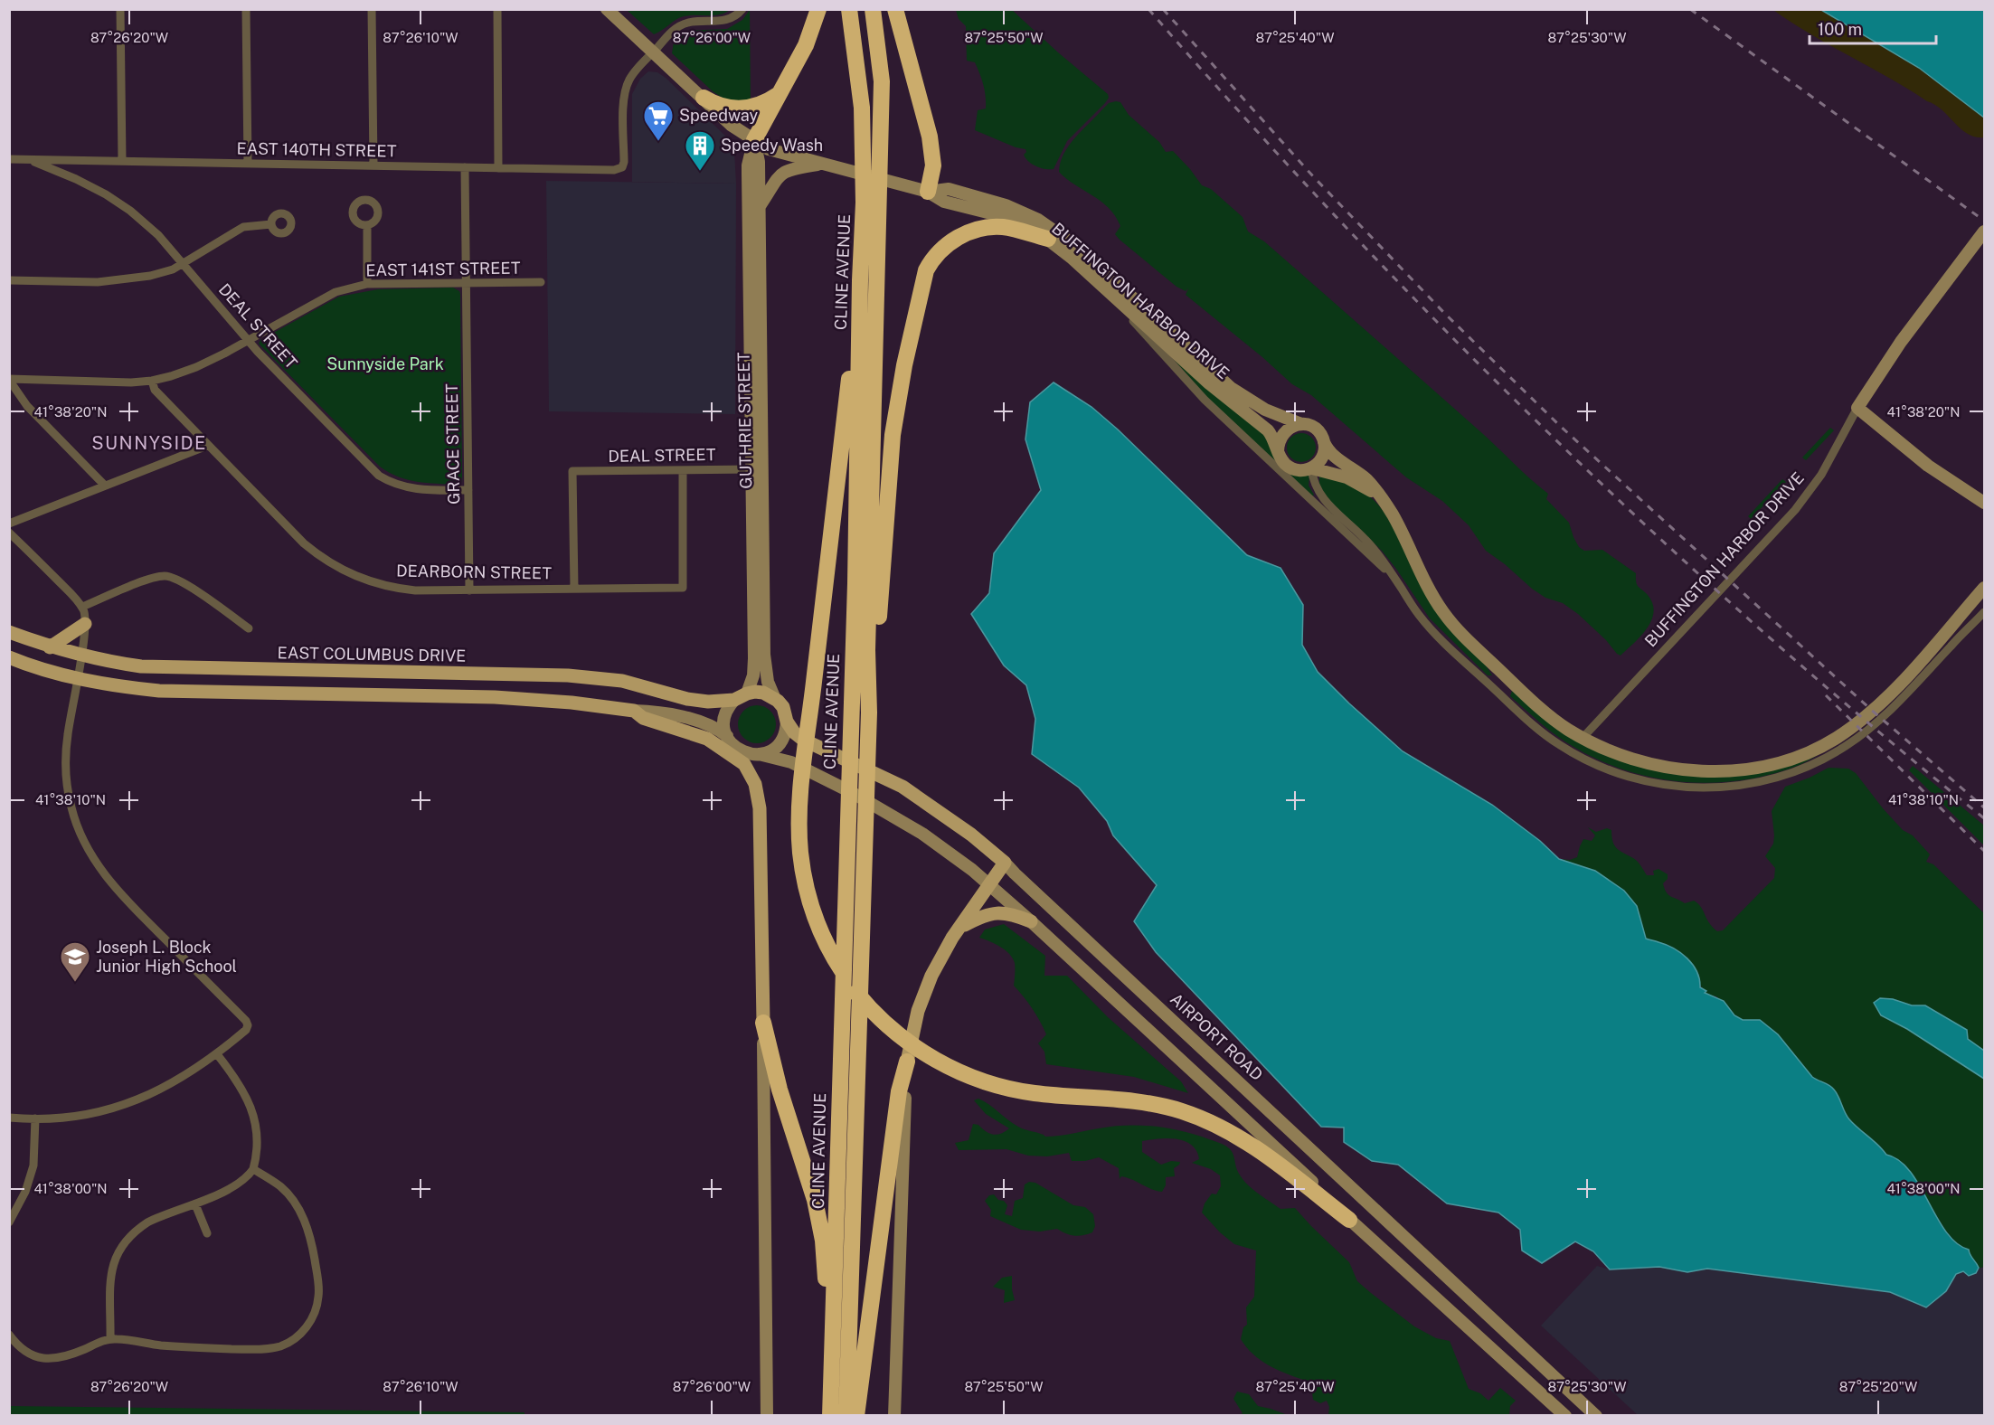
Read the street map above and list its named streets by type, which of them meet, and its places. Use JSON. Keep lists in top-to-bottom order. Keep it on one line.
{"streets":{"highway":["CLINE AVENUE"],"main road":["BUFFINGTON HARBOR DRIVE","GUTHRIE STREET","EAST COLUMBUS DRIVE","AIRPORT ROAD"],"street":["EAST 140TH STREET","EAST 141ST STREET","DEAL STREET","GRACE STREET","DEARBORN STREET"]},"crossings":[["EAST 140TH STREET","DEAL STREET"],["EAST 140TH STREET","GRACE STREET"],["EAST 141ST STREET","DEAL STREET"],["EAST 141ST STREET","GRACE STREET"],["EAST 141ST STREET","DEARBORN STREET"],["DEAL STREET","GUTHRIE STREET"],["DEAL STREET","GRACE STREET"],["DEAL STREET","DEARBORN STREET"],["GUTHRIE STREET","EAST COLUMBUS DRIVE"],["GUTHRIE STREET","AIRPORT ROAD"],["GRACE STREET","DEARBORN STREET"],["EAST COLUMBUS DRIVE","AIRPORT ROAD"]],"districts":["SUNNYSIDE"],"parks":["Sunnyside Park"],"places":{"supermarket":["Speedway"],"building":["Speedy Wash"],"school or university":["Joseph L. Block Junior High School"]},"scale_bar":"100 m","coordinates":["87°26'20\"W","87°26'10\"W","87°26'00\"W","87°25'50\"W","87°25'40\"W","87°25'30\"W","41°38'20\"N","41°38'10\"N","41°38'00\"N","87°25'20\"W"]}
